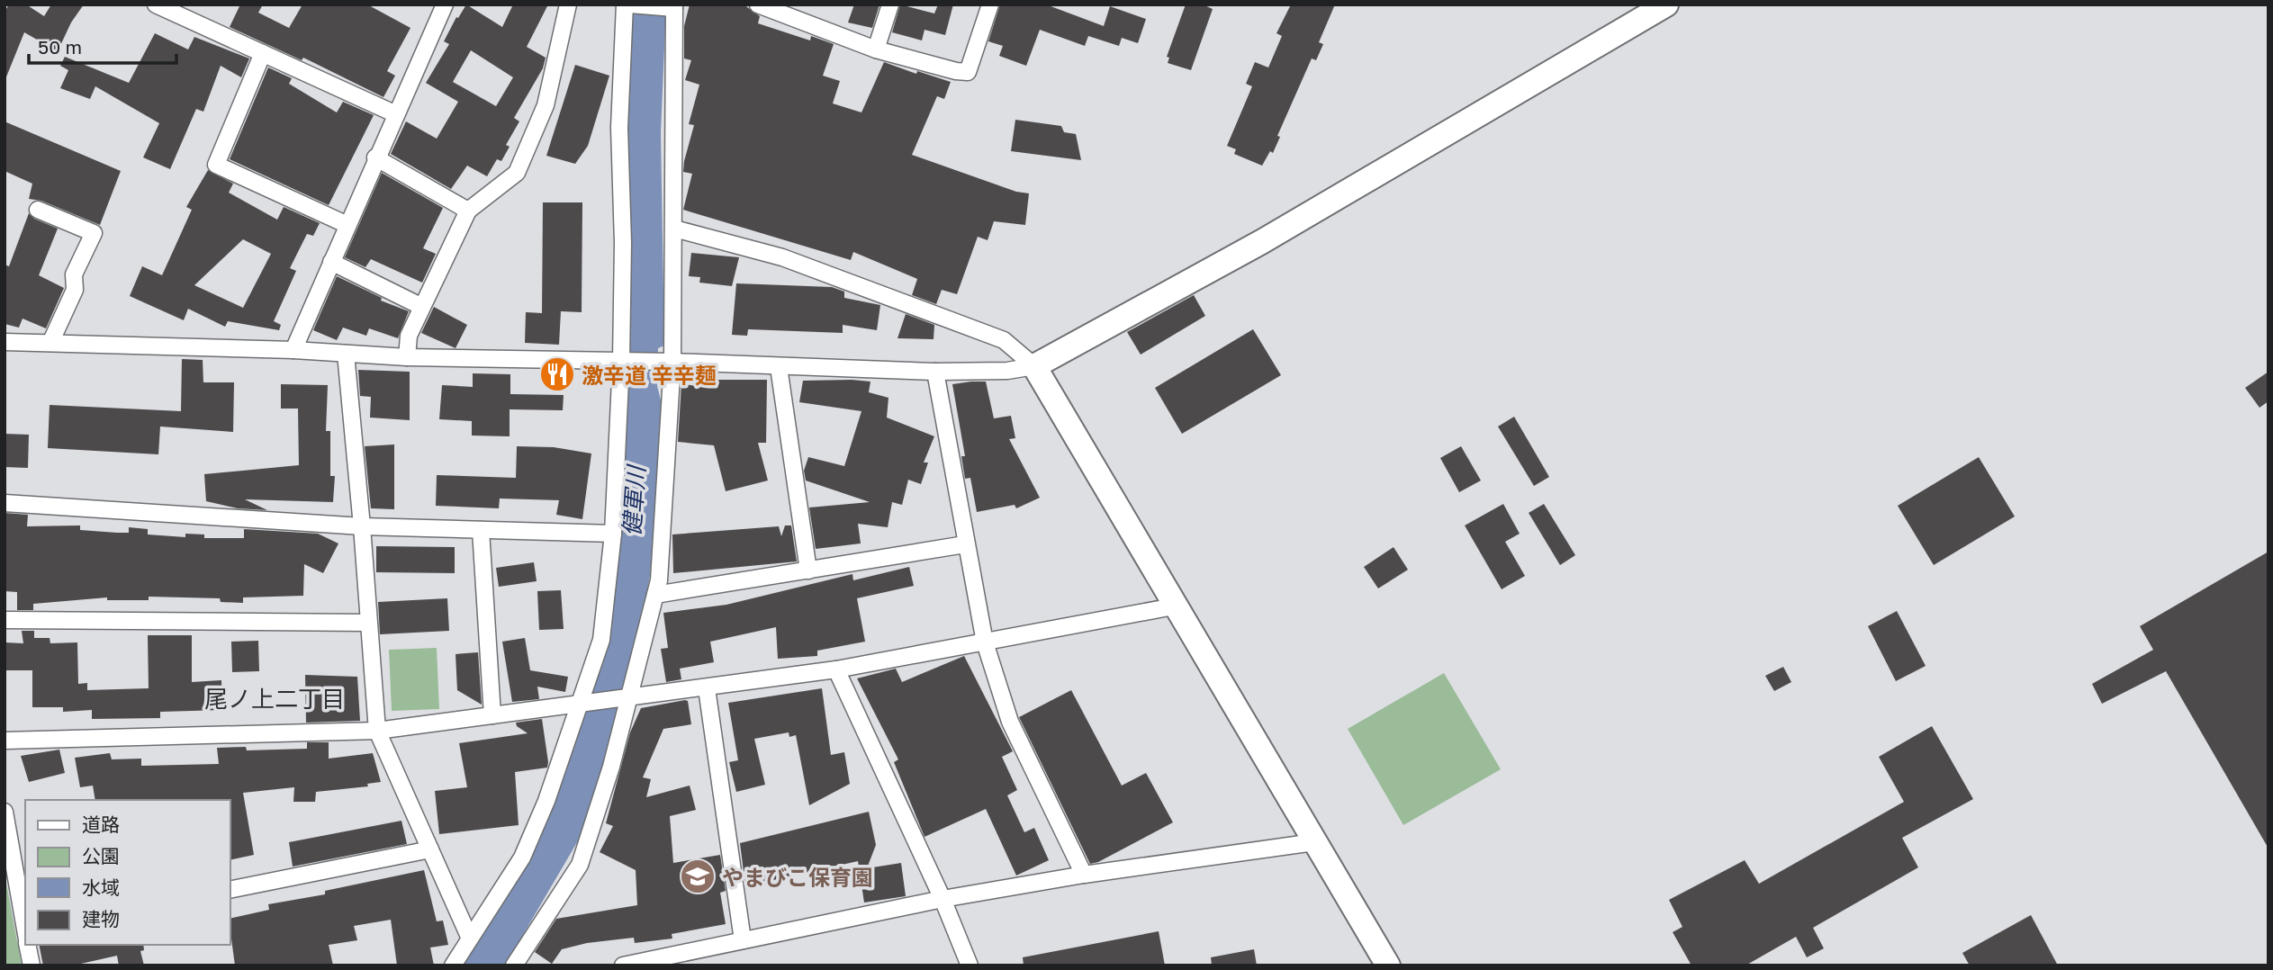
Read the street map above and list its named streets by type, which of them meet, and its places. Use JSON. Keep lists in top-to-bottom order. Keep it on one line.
{"districts":["尾ノ上二丁目"],"water":["健軍川"],"places":{"restaurant":["激辛道 辛辛麺"],"school or university":["やまびこ保育園"]},"legend":["道路","公園","水域","建物"],"scale_bar":"50 m"}
